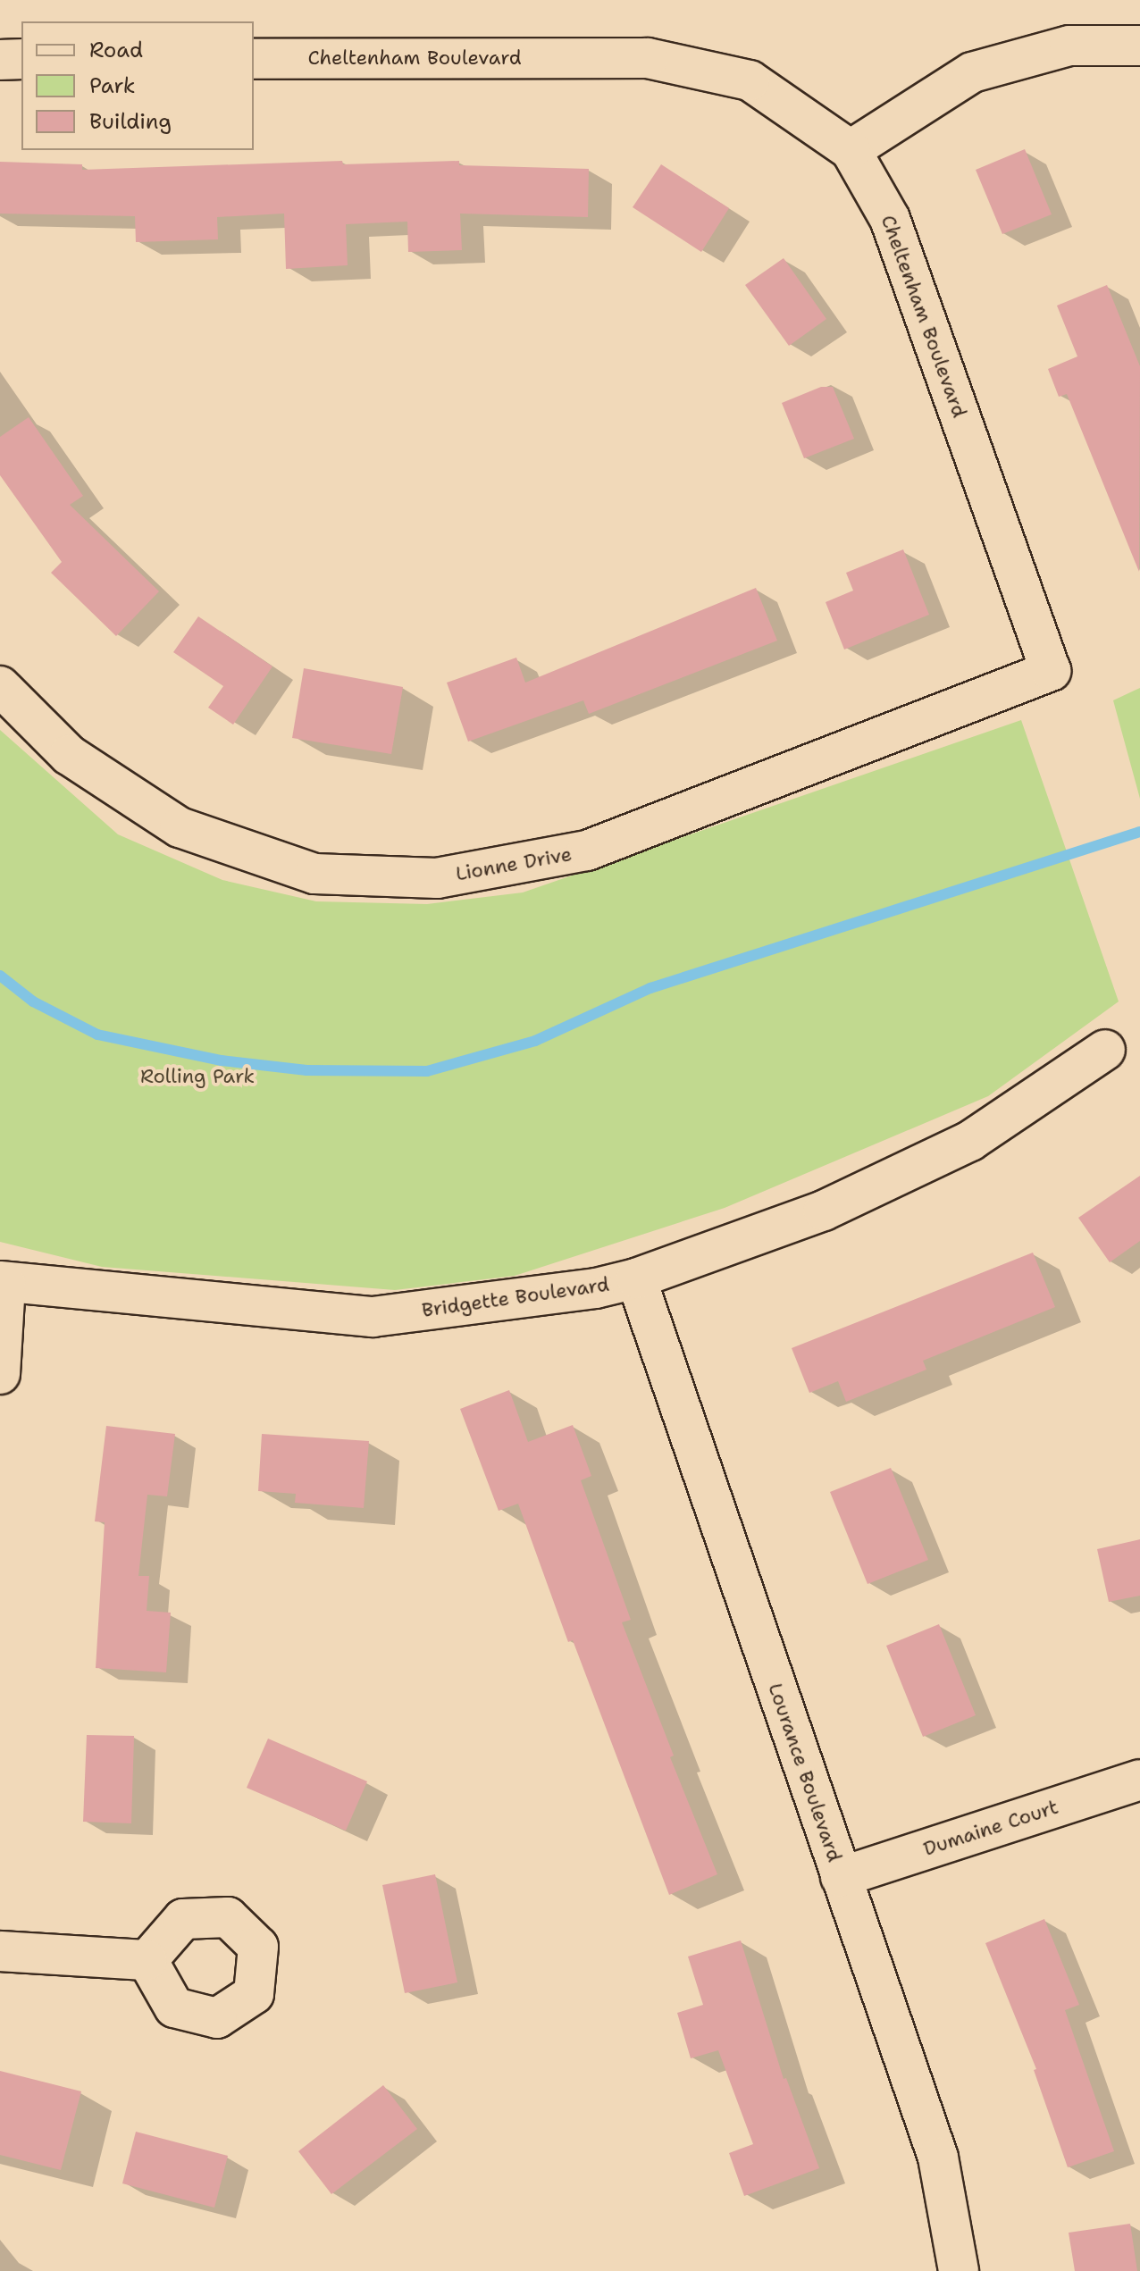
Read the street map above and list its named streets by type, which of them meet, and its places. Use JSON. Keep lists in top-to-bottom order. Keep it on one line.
{"streets":{"street":["Cheltenham Boulevard","Lionne Drive","Bridgette Boulevard","Lourance Boulevard","Dumaine Court"]},"crossings":[["Cheltenham Boulevard","Lionne Drive"],["Bridgette Boulevard","Lourance Boulevard"],["Lourance Boulevard","Dumaine Court"]],"parks":["Rolling Park"],"legend":["Road","Park","Building"]}
